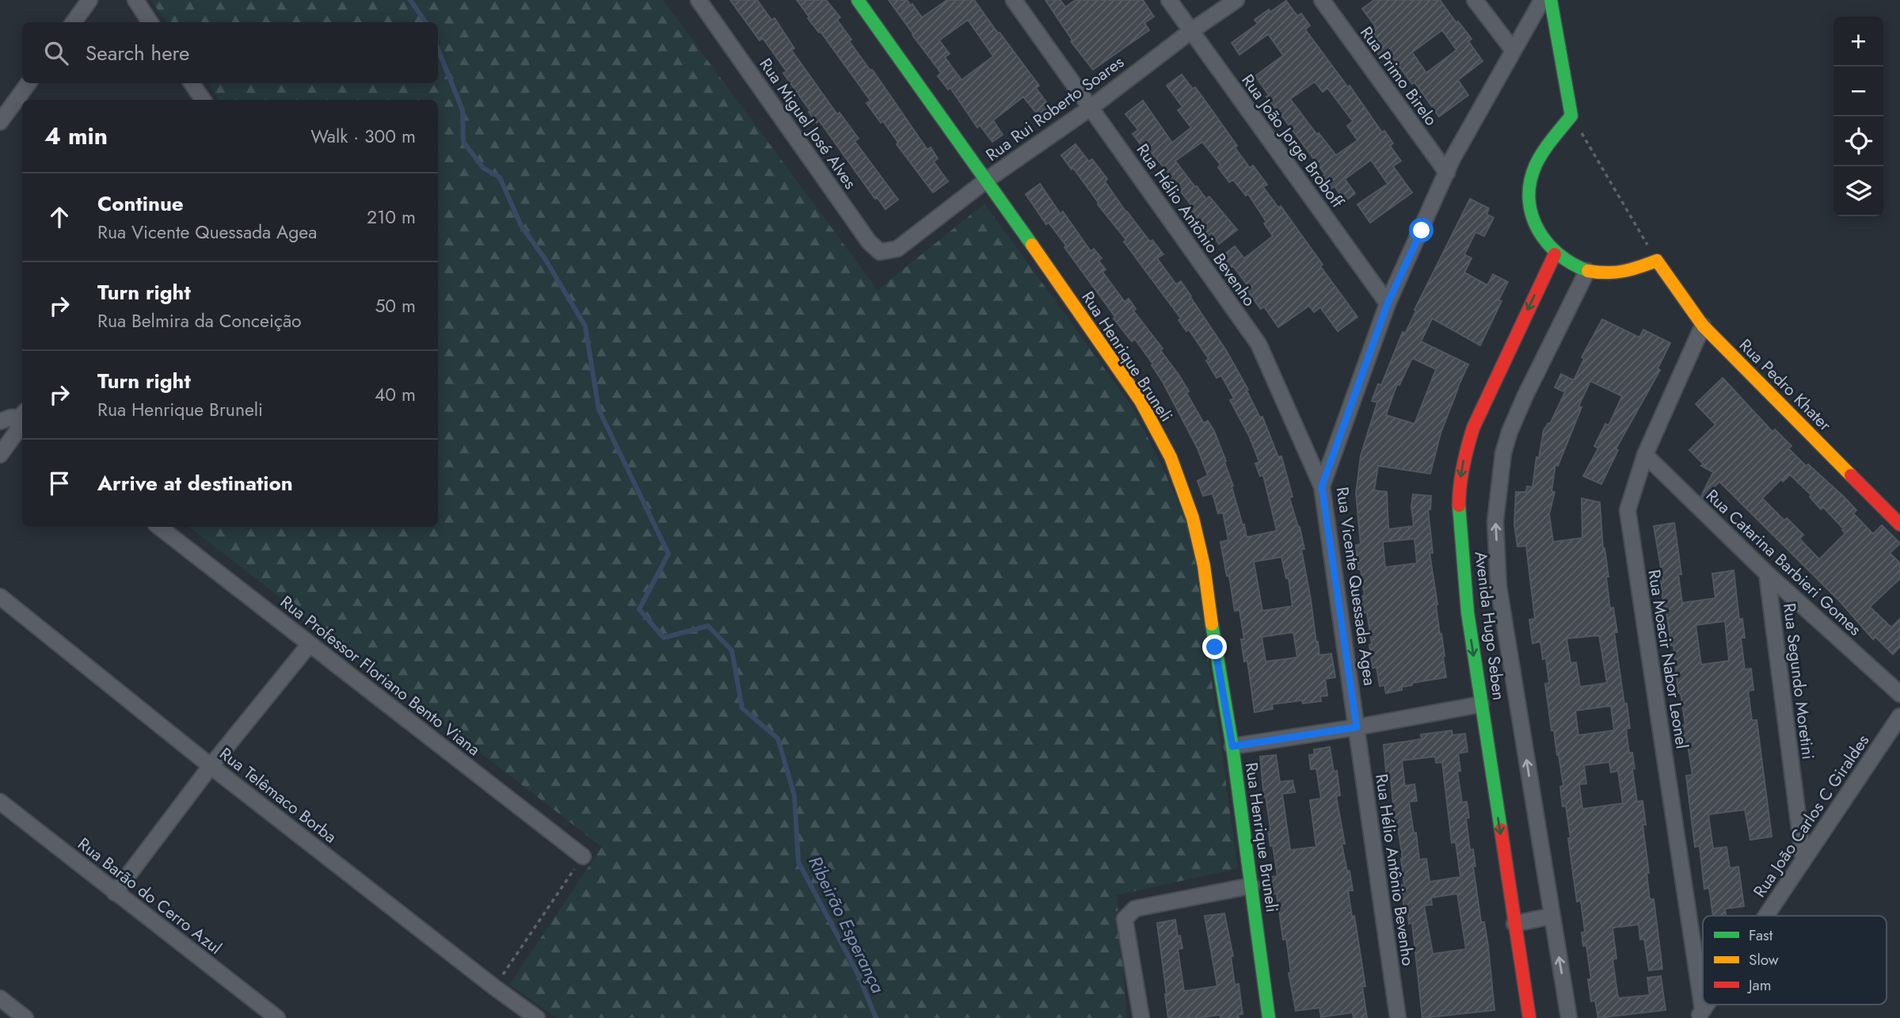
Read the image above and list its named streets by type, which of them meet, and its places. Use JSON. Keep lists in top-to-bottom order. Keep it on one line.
{"streets":{"street":["Rua Primo Birelo","Rua Rui Roberto Soares","Rua Miguel José Alves","Rua João Jorge Broboff","Rua Hélio Antônio Bevenho","Rua Henrique Bruneli","Rua Pedro Khater","Rua Catarina Barbieri Gomes","Rua Vicente Quessada Agea","Avenida Hugo Seben","Rua Moacir Nabor Leonel","Rua Professor Floriano Bento Viana","Rua Segundo Moretini","Rua Telêmaco Borba","Rua João Carlos C Giraldes","Rua Barão do Cerro Azul"]},"crossings":[["Rua Primo Birelo","Rua Vicente Quessada Agea"],["Rua Rui Roberto Soares","Rua Miguel José Alves"],["Rua Rui Roberto Soares","Rua João Jorge Broboff"],["Rua Rui Roberto Soares","Rua Hélio Antônio Bevenho"],["Rua Rui Roberto Soares","Rua Henrique Bruneli"],["Rua João Jorge Broboff","Rua Vicente Quessada Agea"],["Rua Hélio Antônio Bevenho","Rua Vicente Quessada Agea"],["Rua Pedro Khater","Rua Moacir Nabor Leonel"],["Rua Catarina Barbieri Gomes","Rua Moacir Nabor Leonel"],["Rua Catarina Barbieri Gomes","Rua Segundo Moretini"],["Rua Segundo Moretini","Rua João Carlos C Giraldes"]],"water":["Ribeirão Esperança"],"legend":["Fast","Slow","Jam"],"page":{"map_buttons":["+","−"],"search":"Search here","heading":["4 min","Walk · 300 m"],"list":[["Continue","Rua Vicente Quessada Agea","210 m"],["Turn right","Rua Belmira da Conceição","50 m"],["Turn right","Rua Henrique Bruneli","40 m"],"Arrive at destination"]}}
